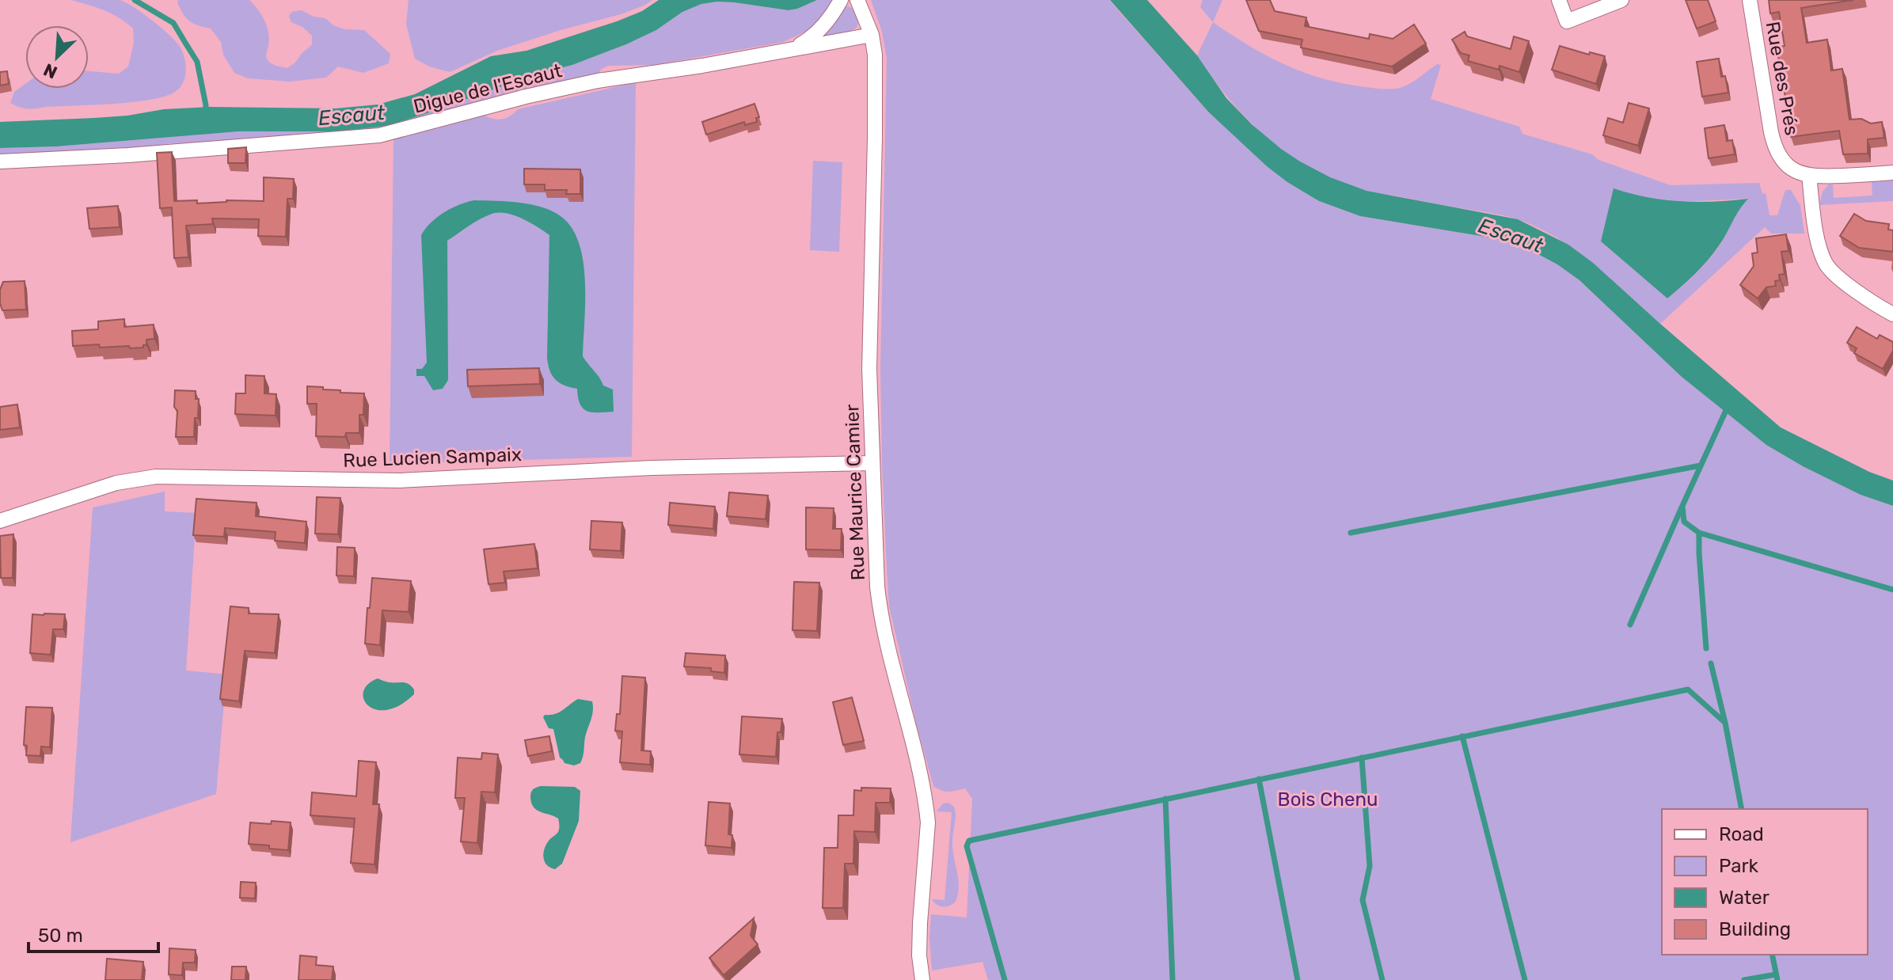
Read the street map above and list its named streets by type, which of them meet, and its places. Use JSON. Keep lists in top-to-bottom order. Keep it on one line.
{"streets":{"street":["Rue des Prés","Digue de l'Escaut","Rue Lucien Sampaix","Rue Maurice Camier"]},"crossings":[["Digue de l'Escaut","Rue Maurice Camier"],["Rue Lucien Sampaix","Rue Maurice Camier"]],"water":["Escaut"],"parks":["Bois Chenu"],"legend":["Road","Park","Water","Building"],"scale_bar":"50 m","north":"bottom left"}
